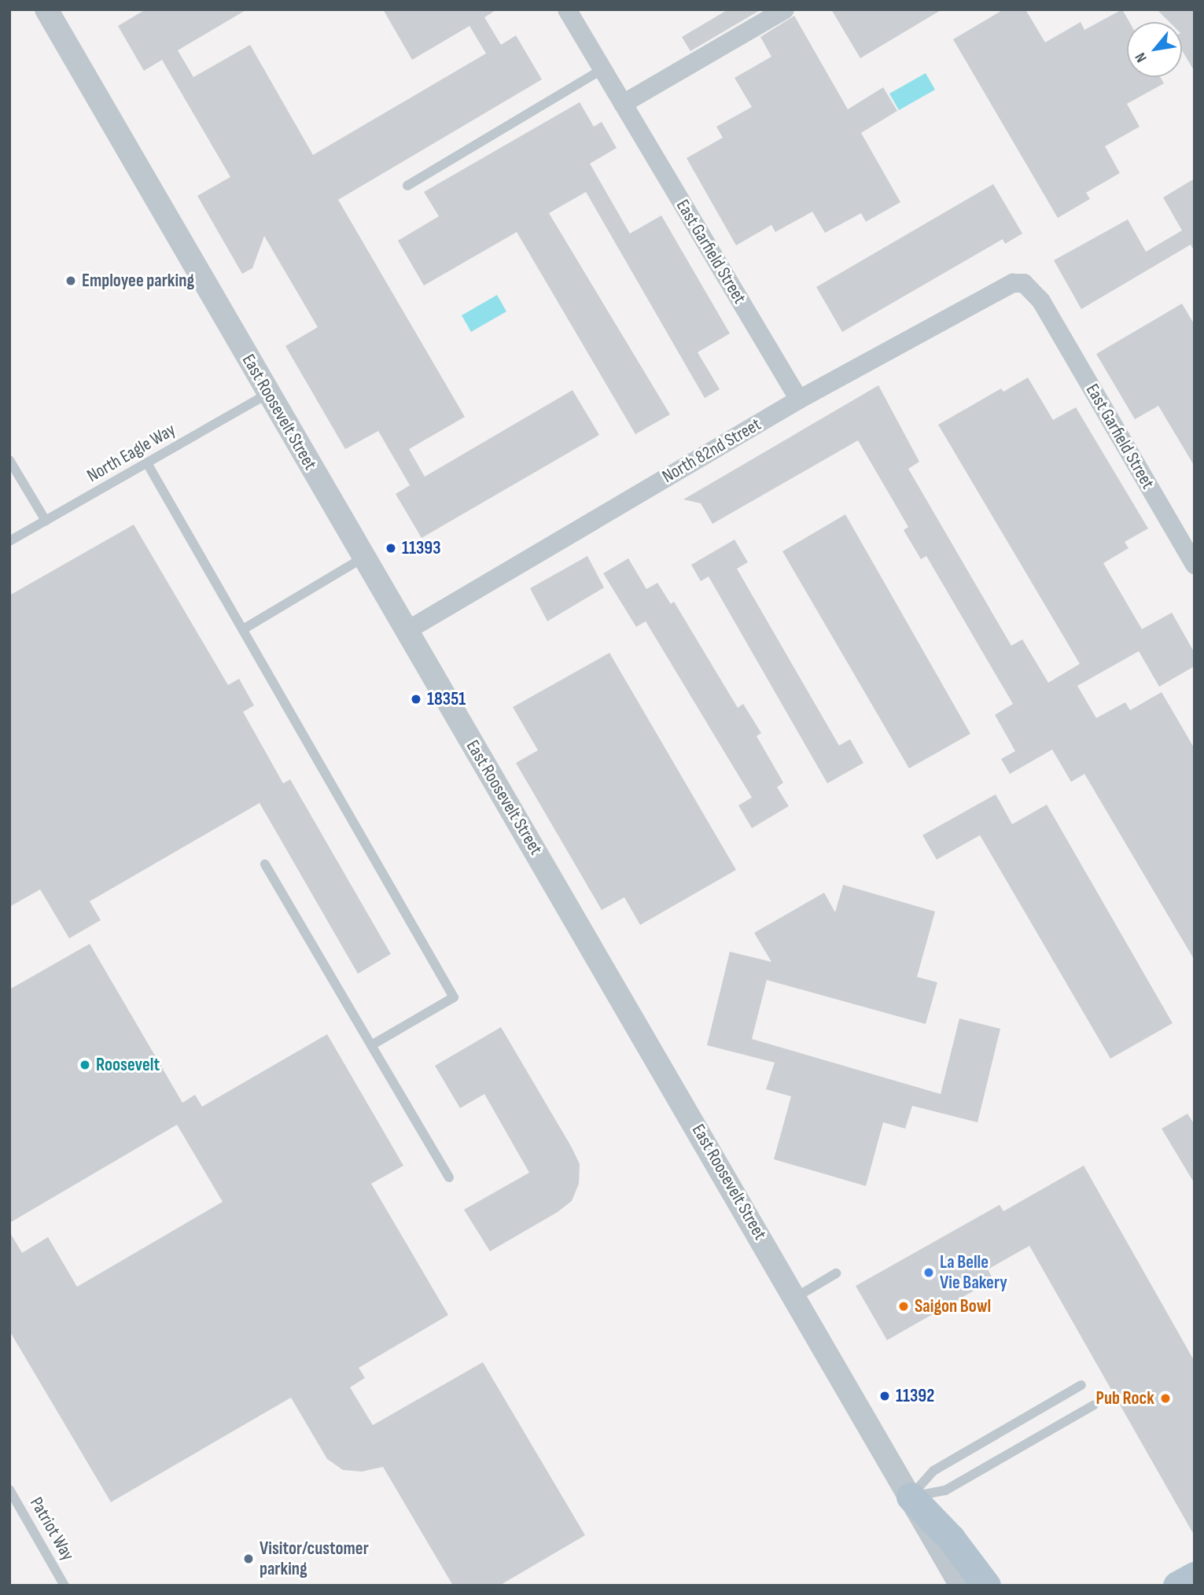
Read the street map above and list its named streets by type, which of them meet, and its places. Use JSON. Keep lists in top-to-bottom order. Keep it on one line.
{"streets":{"street":["East Garfield Street","East Roosevelt Street","North 82nd Street"],"lane":["North Eagle Way","Patriot Way"]},"crossings":[["East Garfield Street","North 82nd Street"],["East Roosevelt Street","North 82nd Street"],["East Roosevelt Street","North Eagle Way"]],"places":["Employee parking","11393","18351","Roosevelt","La Belle Vie Bakery","Saigon Bowl","11392","Pub Rock","Visitor/customer parking"],"north":"bottom left"}
